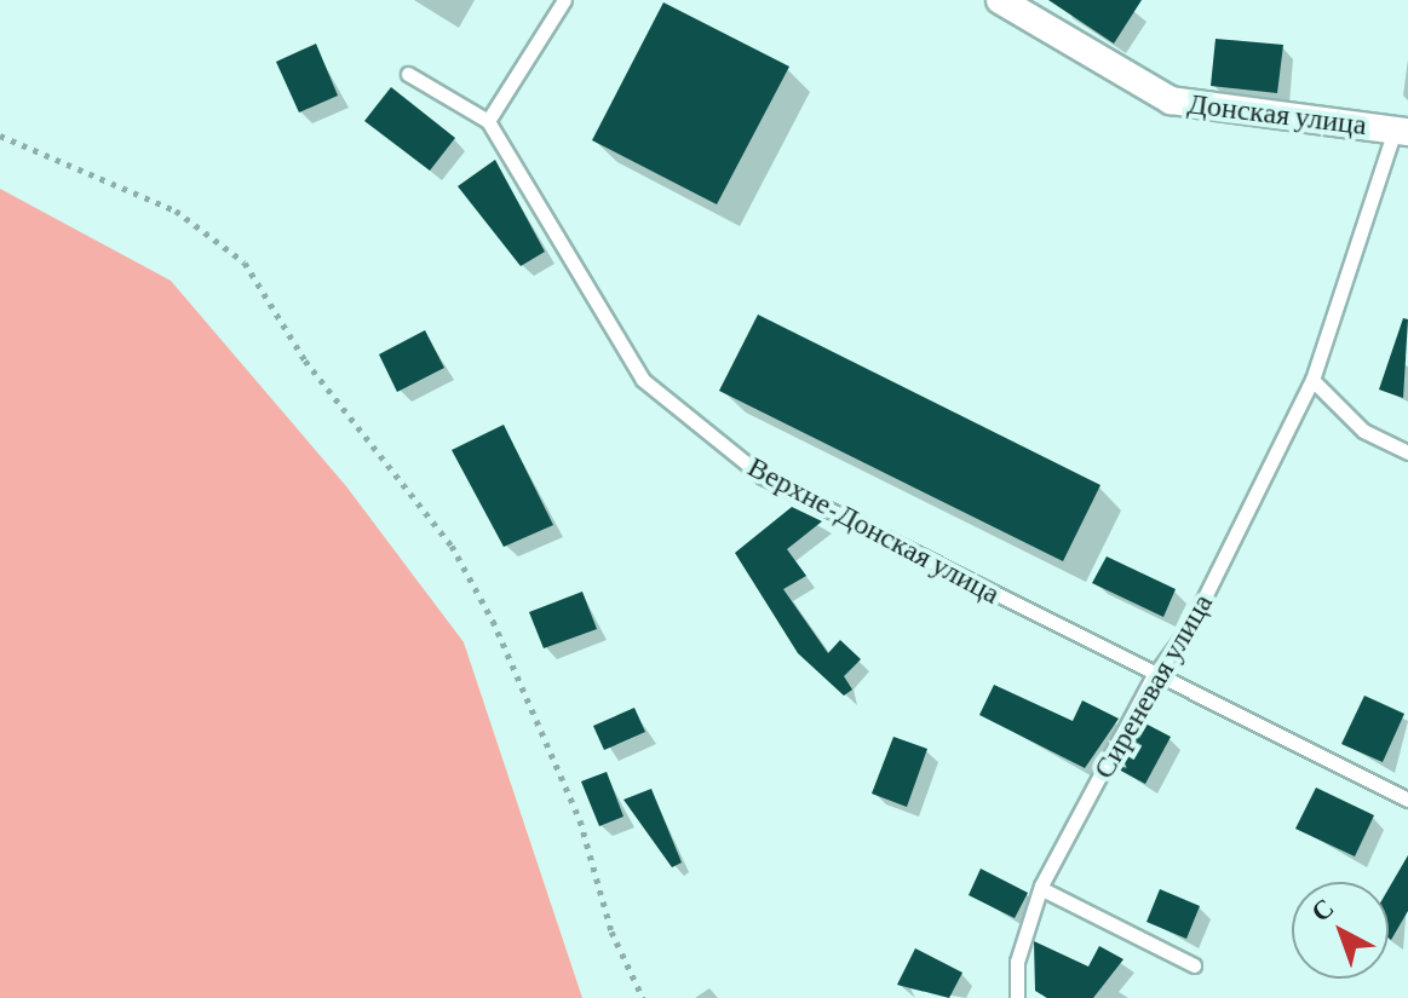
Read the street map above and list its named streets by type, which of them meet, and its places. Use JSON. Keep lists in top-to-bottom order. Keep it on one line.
{"streets":{"street":["Донская улица"],"lane":["Верхне-Донская улица","Сиреневая улица"]},"crossings":[["Донская улица","Сиреневая улица"],["Верхне-Донская улица","Сиреневая улица"]],"north":"top left"}
